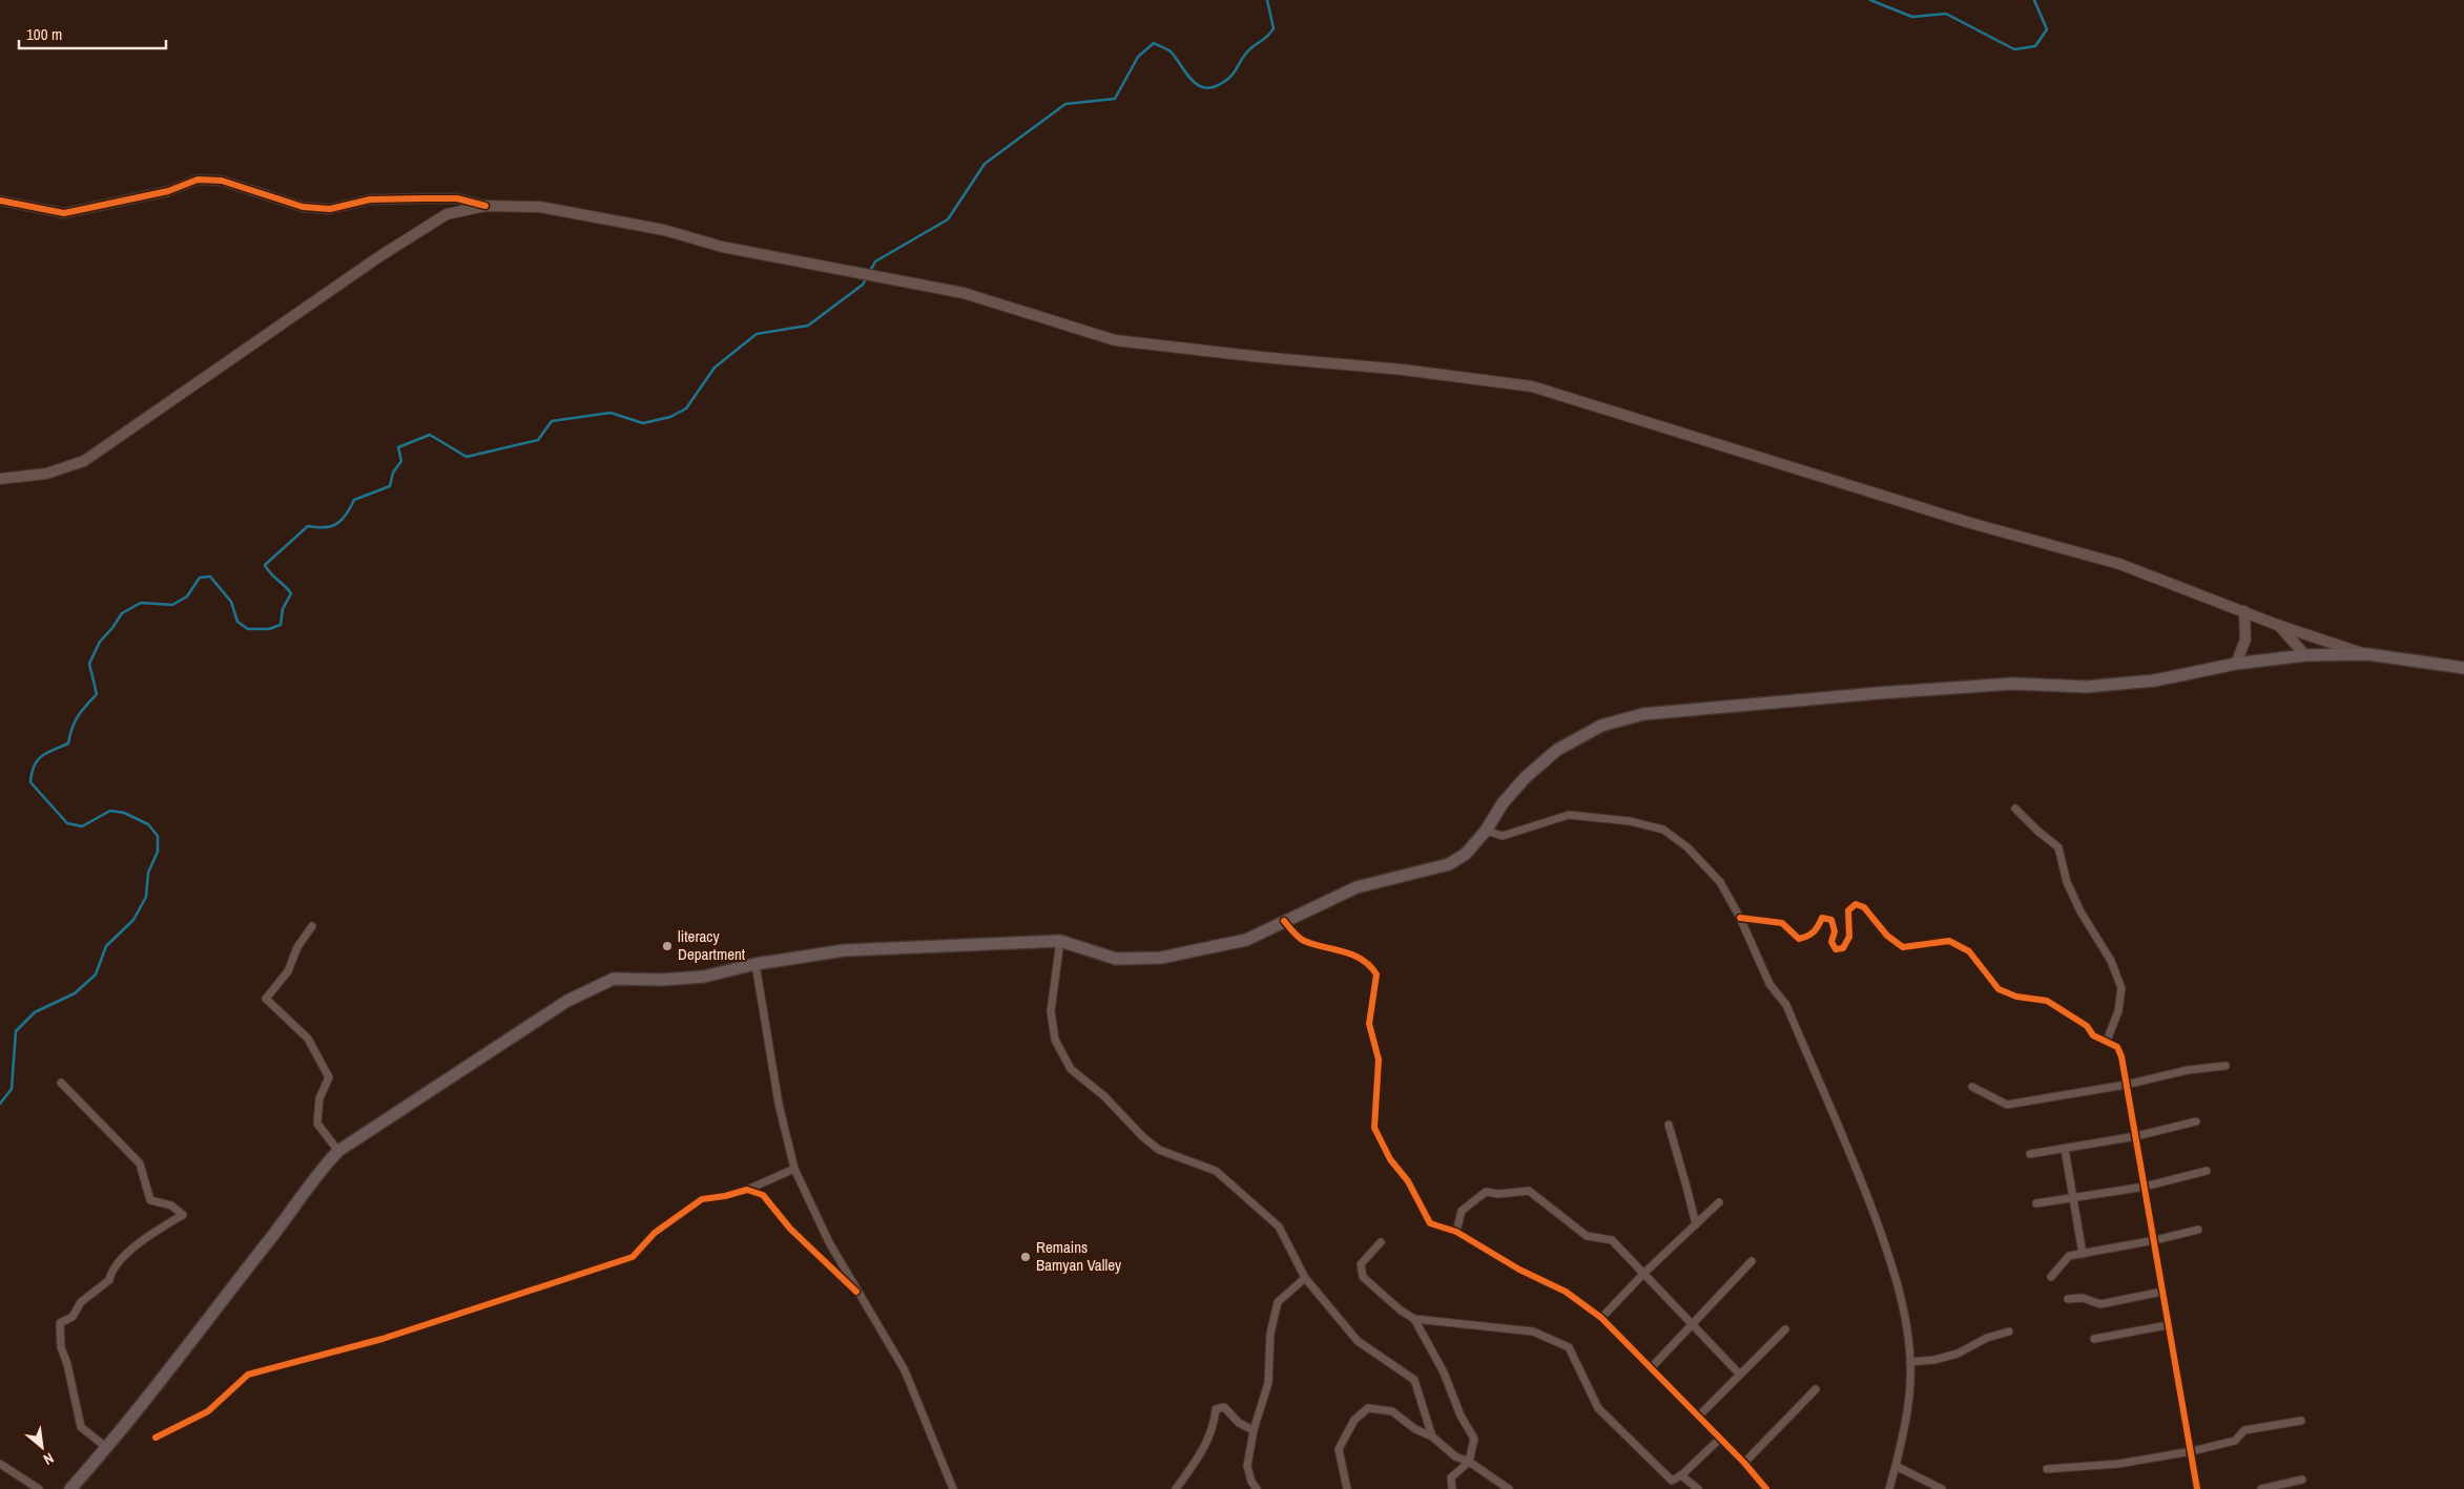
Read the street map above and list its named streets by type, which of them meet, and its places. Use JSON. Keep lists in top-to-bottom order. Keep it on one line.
{"places":["literacy Department","Remains Bamyan Valley"],"scale_bar":"100 m","north":"bottom right"}
